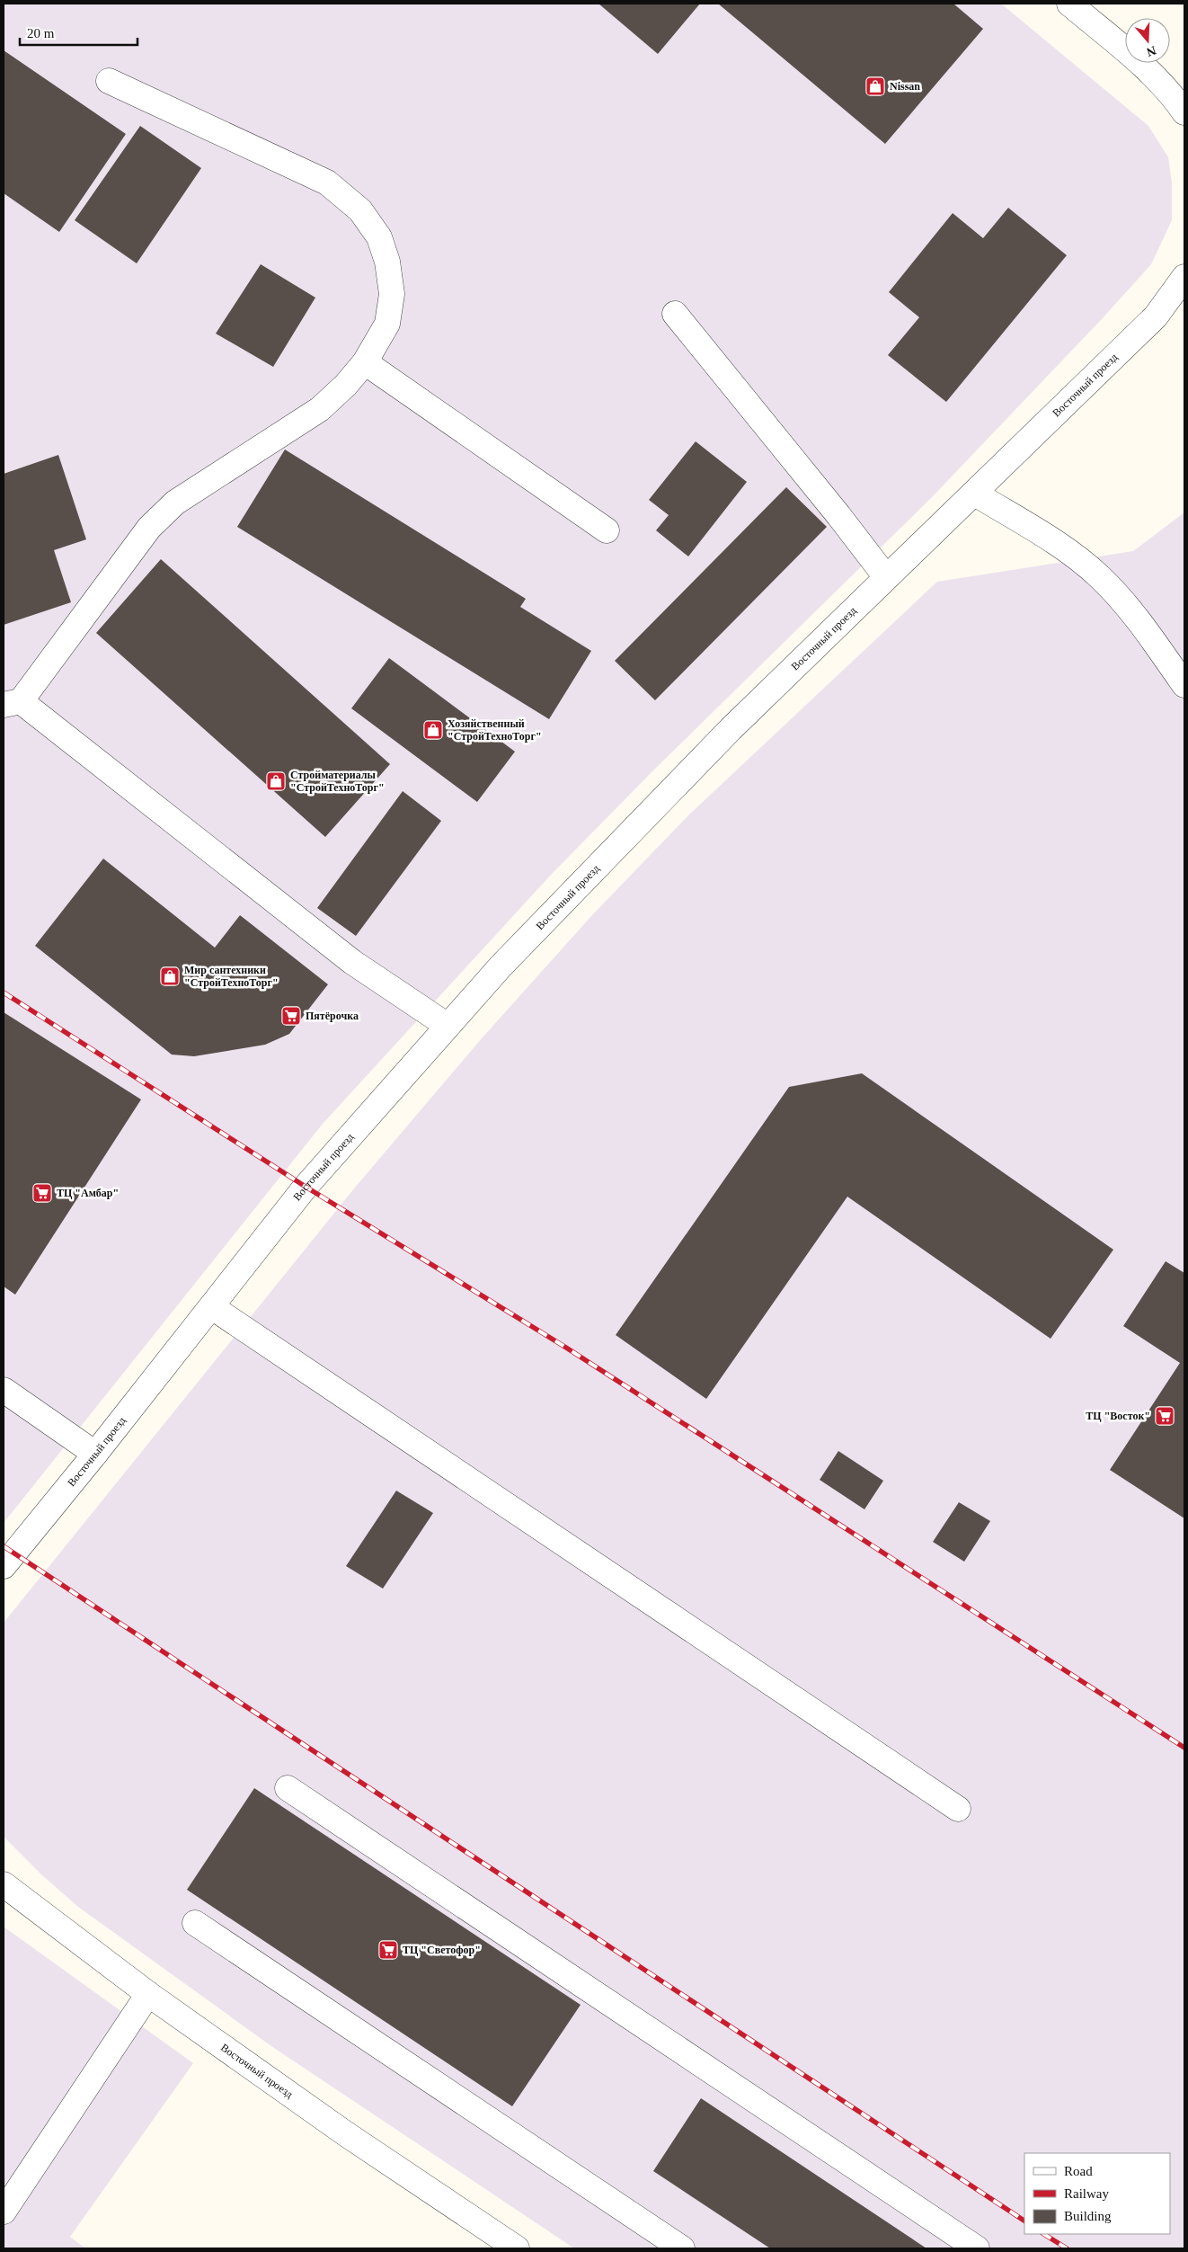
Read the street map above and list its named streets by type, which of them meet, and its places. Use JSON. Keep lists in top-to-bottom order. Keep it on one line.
{"streets":{"street":["Восточный проезд"]},"places":{"shop":["Nissan","Хозяйственный \"СтройТехноТорг\"","Стройматериалы \"СтройТехноТорг\"","Мир сантехники \"СтройТехноТорг\""],"supermarket":["Пятёрочка","ТЦ \"Амбар\"","ТЦ \"Восток\"","ТЦ \"Светофор\""]},"legend":["Road","Railway","Building"],"scale_bar":"20 m","north":"bottom"}
